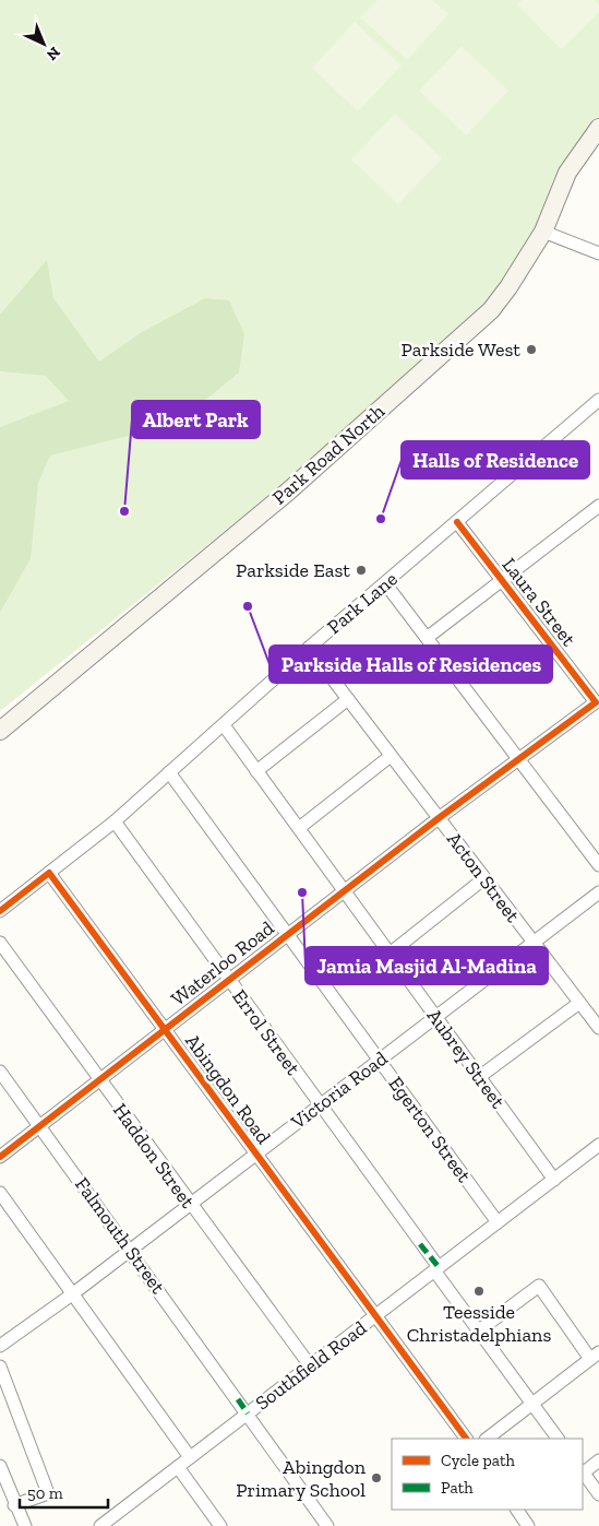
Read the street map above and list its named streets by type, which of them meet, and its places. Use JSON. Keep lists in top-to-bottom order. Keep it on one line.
{"streets":{"street":["Park Road North","Laura Street","Park Lane","Acton Street","Waterloo Road","Errol Street","Aubrey Street","Abingdon Road","Victoria Road","Egerton Street","Haddon Street","Falmouth Street","Southfield Road"]},"crossings":[["Laura Street","Park Lane"],["Laura Street","Waterloo Road"],["Park Lane","Acton Street"],["Park Lane","Errol Street"],["Park Lane","Aubrey Street"],["Park Lane","Abingdon Road"],["Park Lane","Egerton Street"],["Acton Street","Waterloo Road"],["Acton Street","Victoria Road"],["Waterloo Road","Errol Street"],["Waterloo Road","Aubrey Street"],["Waterloo Road","Abingdon Road"],["Waterloo Road","Egerton Street"],["Waterloo Road","Haddon Street"],["Waterloo Road","Falmouth Street"],["Errol Street","Victoria Road"],["Errol Street","Southfield Road"],["Aubrey Street","Victoria Road"],["Aubrey Street","Southfield Road"],["Abingdon Road","Victoria Road"],["Abingdon Road","Southfield Road"],["Victoria Road","Egerton Street"],["Victoria Road","Haddon Street"],["Victoria Road","Falmouth Street"],["Egerton Street","Southfield Road"],["Haddon Street","Southfield Road"],["Falmouth Street","Southfield Road"]],"places":["Parkside West","Albert Park","Halls of Residence","Parkside East","Parkside Halls of Residences","Jamia Masjid Al-Madina","Teesside Christadelphians","Abingdon Primary School"],"legend":["Cycle path","Path"],"scale_bar":"50 m","north":"bottom right"}
